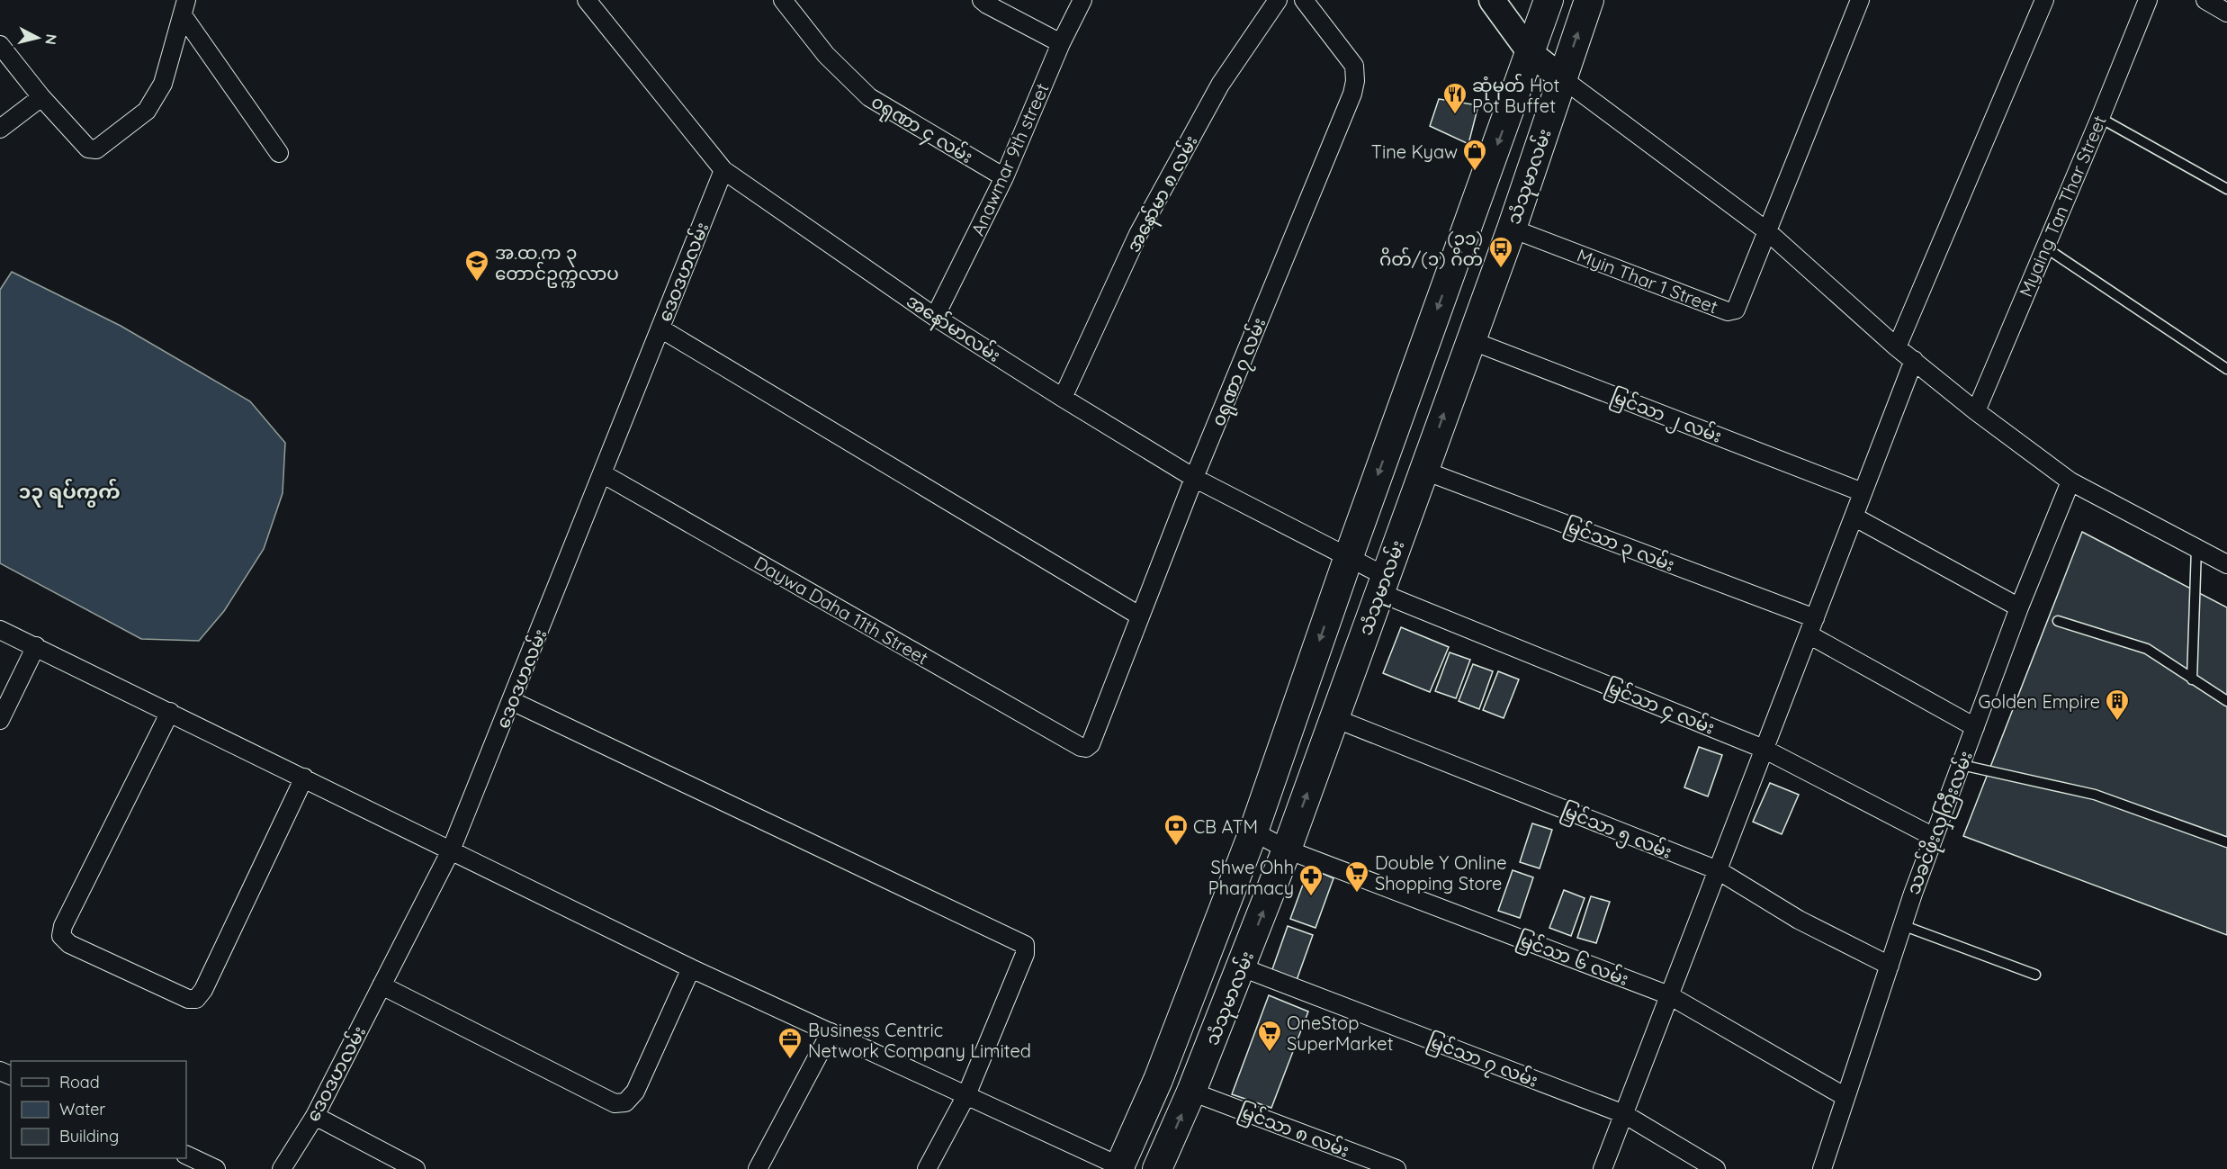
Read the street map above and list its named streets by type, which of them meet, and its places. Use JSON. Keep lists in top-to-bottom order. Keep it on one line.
{"streets":{"main road":["သံသုမာလမ်း"],"street":["၀ရုဏာ ၄ လမ်း","Anawmar 9th street","အနော်မာ ၈ လမ်း","Myaing Tan Thar Street","ဒေဝဒဟလမ်း","Myin Thar 1 Street","အနော်မာလမ်း","၀ရုဏာ ၇ လမ်း","မြင်သာ ၂ လမ်း","မြင်သာ ၃ လမ်း","Daywa Daha 11th Street","မြင်သာ ၄ လမ်း","သခင်ဖိုးလှကြီးလမ်း","မြင်သာ ၅ လမ်း","မြင်သာ ၆ လမ်း","မြင်သာ ၇ လမ်း","မြင်သာ ၈ လမ်း"]},"crossings":[["၀ရုဏာ ၄ လမ်း","Anawmar 9th street"],["Anawmar 9th street","အနော်မာလမ်း"],["သံသုမာလမ်း","Myin Thar 1 Street"],["သံသုမာလမ်း","အနော်မာလမ်း"],["သံသုမာလမ်း","မြင်သာ ၂ လမ်း"],["သံသုမာလမ်း","မြင်သာ ၃ လမ်း"],["သံသုမာလမ်း","မြင်သာ ၄ လမ်း"],["သံသုမာလမ်း","မြင်သာ ၅ လမ်း"],["သံသုမာလမ်း","မြင်သာ ၆ လမ်း"],["သံသုမာလမ်း","မြင်သာ ၇ လမ်း"],["သံသုမာလမ်း","မြင်သာ ၈ လမ်း"],["အနော်မာ ၈ လမ်း","အနော်မာလမ်း"],["ဒေဝဒဟလမ်း","အနော်မာလမ်း"],["ဒေဝဒဟလမ်း","Daywa Daha 11th Street"],["အနော်မာလမ်း","၀ရုဏာ ၇ လမ်း"],["အနော်မာလမ်း","မြင်သာ ၄ လမ်း"],["၀ရုဏာ ၇ လမ်း","Daywa Daha 11th Street"],["မြင်သာ ၃ လမ်း","သခင်ဖိုးလှကြီးလမ်း"],["မြင်သာ ၄ လမ်း","သခင်ဖိုးလှကြီးလမ်း"],["သခင်ဖိုးလှကြီးလမ်း","မြင်သာ ၅ လမ်း"],["သခင်ဖိုးလှကြီးလမ်း","မြင်သာ ၆ လမ်း"]],"districts":["၁၃ ရပ်ကွက်"],"places":{"restaurant":["ဆုံမှတ် Hot Pot Buffet"],"shop":["Tine Kyaw"],"bus stop":["(၃၁) ဂိတ်/(၁) ဂိတ်"],"school or university":["အ.ထ.က ၃ တောင်ဥက္ကလာပ"],"building":["Golden Empire"],"bank":["CB ATM"],"supermarket":["Double Y Online Shopping Store","OneStop SuperMarket"],"pharmacy":["Shwe Ohh Pharmacy"],"office":["Business Centric Network Company Limited"]},"legend":["Road","Water","Building"],"north":"right"}
